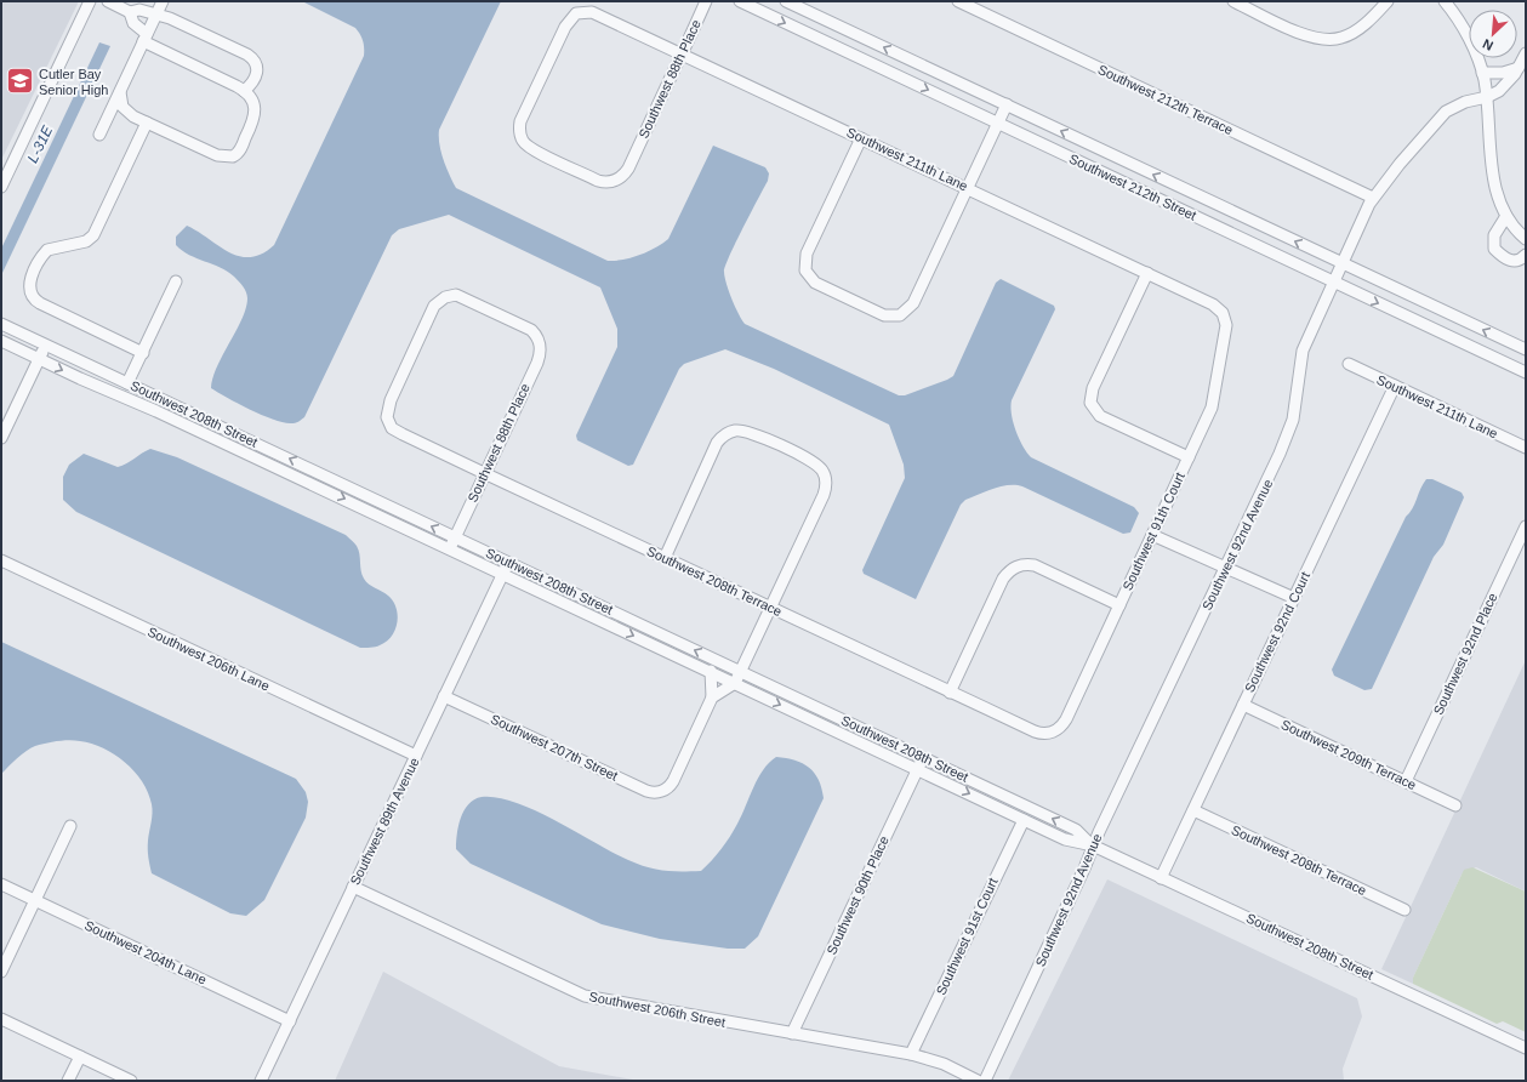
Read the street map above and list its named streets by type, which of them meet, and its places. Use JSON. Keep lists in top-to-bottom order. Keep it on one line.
{"streets":{"street":["Southwest 88th Place","Southwest 212th Terrace","Southwest 211th Lane","Southwest 212th Street","Southwest 208th Street","Southwest 91th Court","Southwest 92nd Avenue","Southwest 208th Terrace","Southwest 92nd Court","Southwest 92nd Place","Southwest 206th Lane","Southwest 207th Street","Southwest 209th Terrace","Southwest 89th Avenue","Southwest 90th Place","Southwest 91st Court","Southwest 204th Lane","Southwest 206th Street"]},"crossings":[["Southwest 88th Place","Southwest 211th Lane"],["Southwest 88th Place","Southwest 208th Street"],["Southwest 88th Place","Southwest 208th Terrace"],["Southwest 212th Terrace","Southwest 92nd Avenue"],["Southwest 211th Lane","Southwest 91th Court"],["Southwest 211th Lane","Southwest 92nd Court"],["Southwest 212th Street","Southwest 92nd Avenue"],["Southwest 208th Street","Southwest 92nd Avenue"],["Southwest 208th Street","Southwest 92nd Court"],["Southwest 208th Street","Southwest 89th Avenue"],["Southwest 208th Street","Southwest 90th Place"],["Southwest 208th Street","Southwest 91st Court"],["Southwest 91th Court","Southwest 208th Terrace"],["Southwest 208th Terrace","Southwest 92nd Court"],["Southwest 92nd Court","Southwest 209th Terrace"],["Southwest 92nd Place","Southwest 209th Terrace"],["Southwest 206th Lane","Southwest 89th Avenue"],["Southwest 207th Street","Southwest 89th Avenue"],["Southwest 89th Avenue","Southwest 204th Lane"],["Southwest 89th Avenue","Southwest 206th Street"],["Southwest 90th Place","Southwest 206th Street"],["Southwest 91st Court","Southwest 206th Street"]],"water":["L-31E"],"places":{"school or university":["Cutler Bay Senior High"]},"north":"bottom left"}
